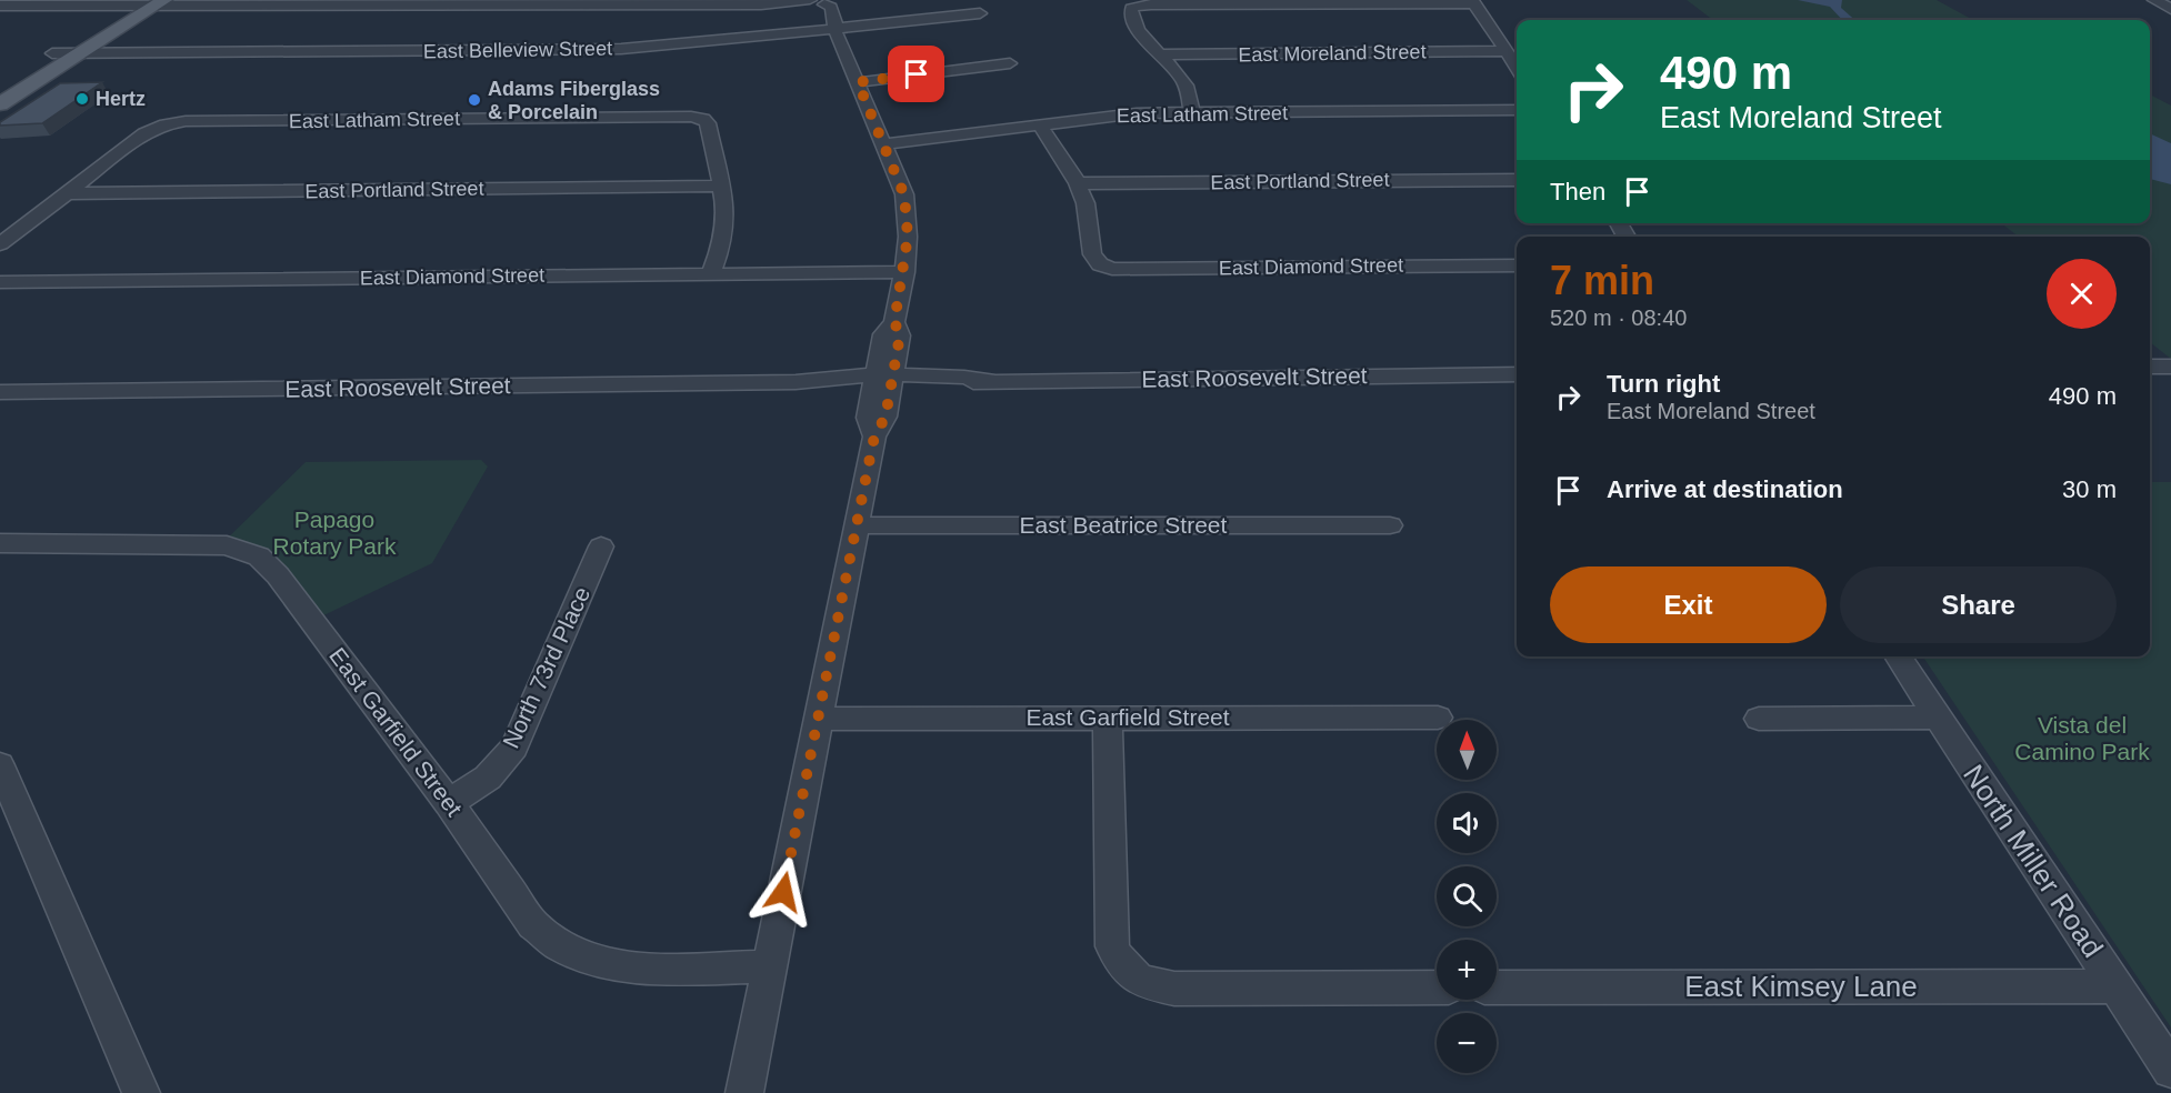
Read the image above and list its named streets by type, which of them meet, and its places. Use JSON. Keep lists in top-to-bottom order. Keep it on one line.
{"streets":{"street":["East Belleview Street","East Moreland Street","East Latham Street","East Portland Street","East Diamond Street","East Roosevelt Street","East Beatrice Street","North 73rd Place","East Garfield Street","North Miller Road","East Kimsey Lane"]},"crossings":[["East Latham Street","East Portland Street"],["East Portland Street","East Diamond Street"],["North 73rd Place","East Garfield Street"],["North Miller Road","East Kimsey Lane"]],"parks":["Papago Rotary Park","Vista del Camino Park"],"places":["Hertz","Adams Fiberglass & Porcelain"],"north":"top","page":{"turn":["490 m","East Moreland Street"],"then":"Then","heading":["7 min","520 m · 08:40"],"list":[{"name":"Turn right","note":"East Moreland Street","value":"490 m"},{"name":"Arrive at destination","value":"30 m"}],"buttons":["Exit","Share"],"map_buttons":["+","−"]}}
